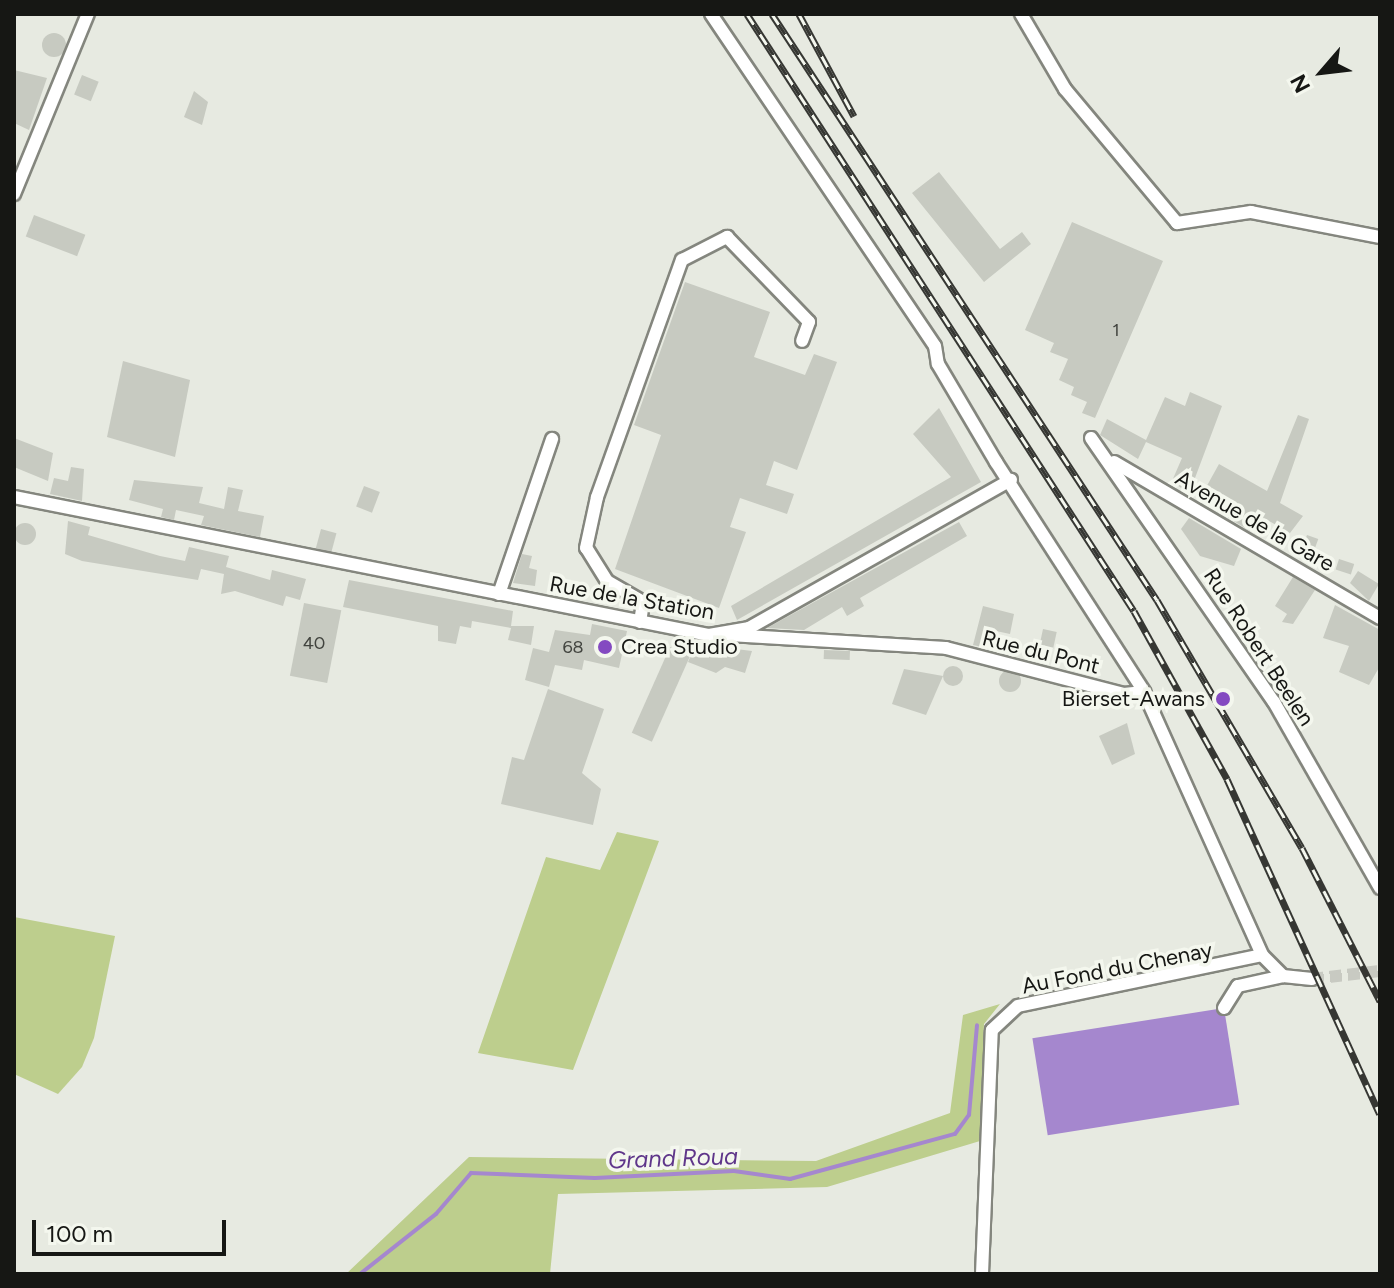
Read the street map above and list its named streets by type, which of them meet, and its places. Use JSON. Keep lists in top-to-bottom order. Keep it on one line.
{"streets":{"street":["Avenue de la Gare","Rue de la Station","Rue Robert Beelen","Rue du Pont","Au Fond du Chenay"]},"crossings":[["Avenue de la Gare","Rue Robert Beelen"],["Rue de la Station","Rue du Pont"]],"water":["Grand Roua"],"places":["Crea Studio","Bierset-Awans"],"house_numbers":["1","40","68"],"scale_bar":"100 m","north":"bottom left"}
